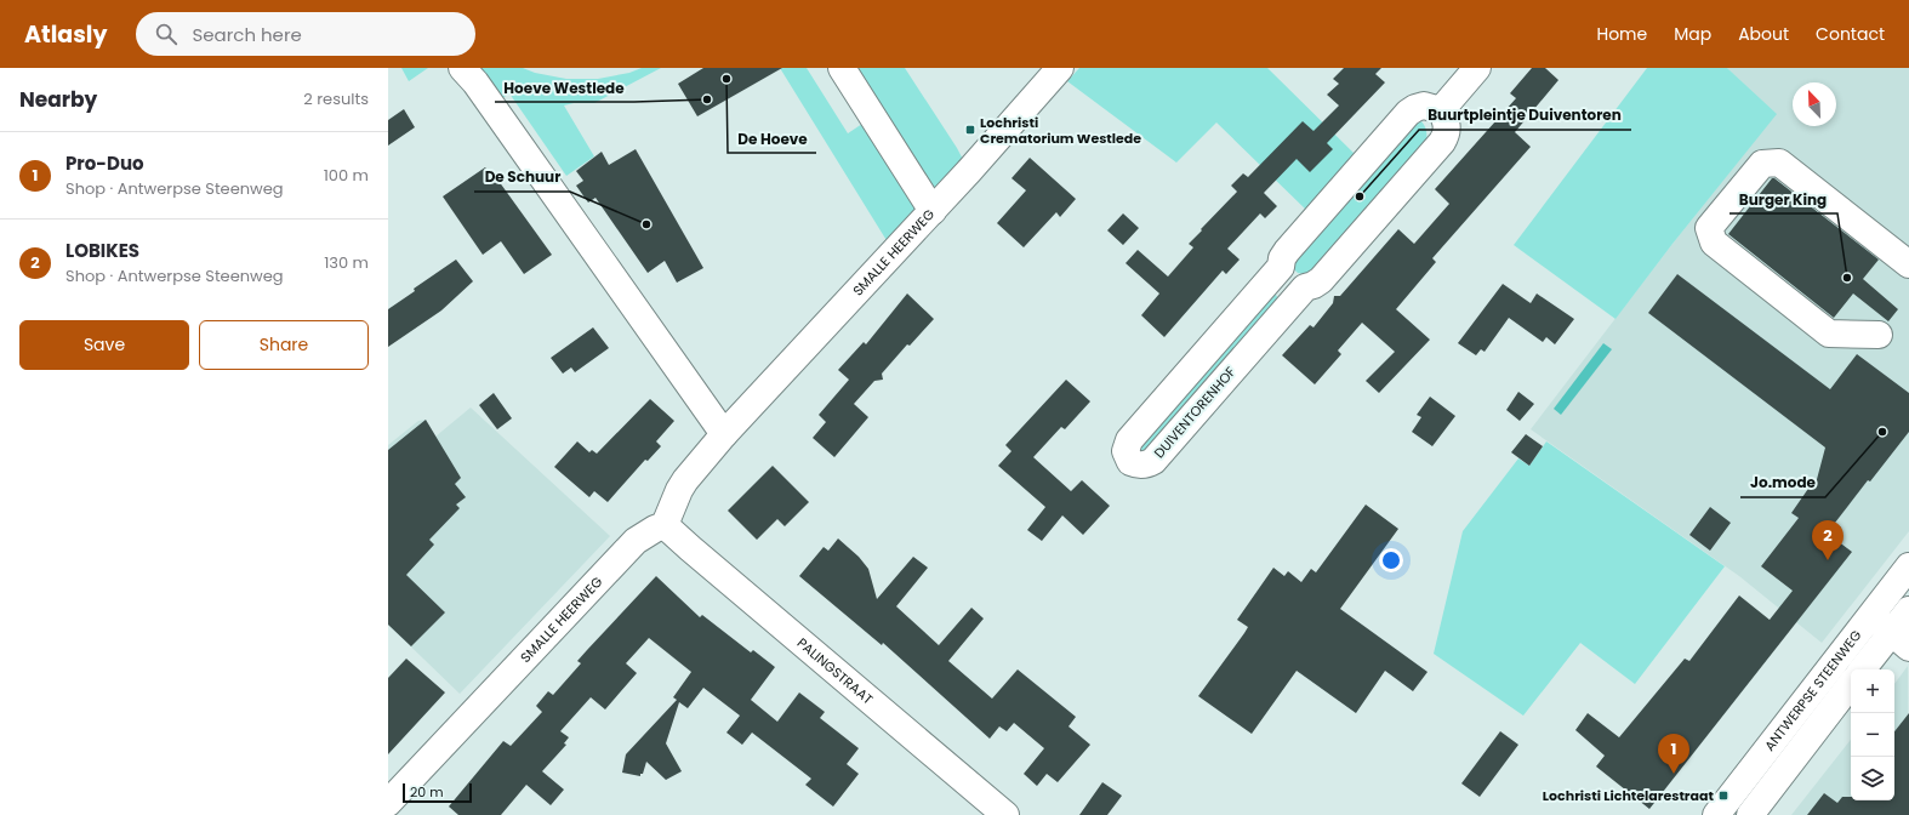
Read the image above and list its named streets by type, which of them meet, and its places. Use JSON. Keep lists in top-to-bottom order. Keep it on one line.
{"streets":{"street":["SMALLE HEERWEG","DUIVENTORENHOF","PALINGSTRAAT","ANTWERPSE STEENWEG"]},"crossings":[["SMALLE HEERWEG","PALINGSTRAAT"]],"places":{"other":["De Hoeve","Hoeve Westlede","Buurtpleintje Duiventoren","De Schuur","Burger King","Jo.mode"],"transit":["Lochristi Crematorium Westlede","Lochristi Lichtelarestraat"]},"scale_bar":"20 m","north":"top left","page":{"header":"Atlasly","search":"Search here","nav":["Home","Map","About","Contact"],"heading":["Nearby","2 results"],"list":[{"mark":"1","name":"Pro-Duo","note":"Shop · Antwerpse Steenweg","value":"100 m"},{"mark":"2","name":"LOBIKES","note":"Shop · Antwerpse Steenweg","value":"130 m"}],"buttons":["Save","Share"],"pins":["2","1"],"map_buttons":["+","−"],"scale":"20 m"}}
